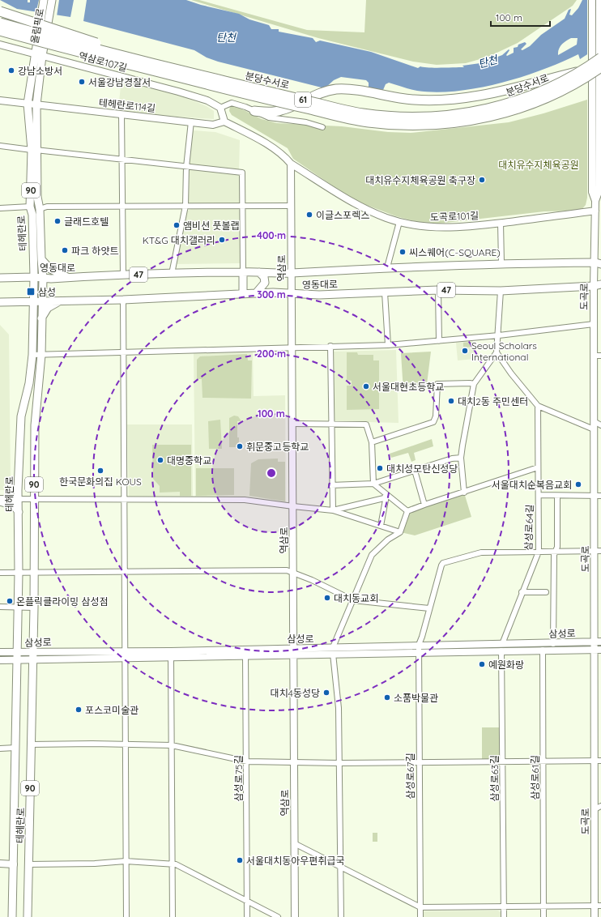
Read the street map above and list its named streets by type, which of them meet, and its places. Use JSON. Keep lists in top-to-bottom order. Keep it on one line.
{"streets":{"highway":["분당수서로","61"],"main road":["올림픽로","역삼로107길","테헤란로114길","90","도곡로101길","테헤란로","영동대로","역삼로","47","도곡로","삼성로"],"street":["삼성로64길","삼성로67길","삼성로61길","삼성로75길","삼성로63길"]},"crossings":[["올림픽로","역삼로107길"],["올림픽로","테헤란로"],["역삼로107길","테헤란로"],["테헤란로114길","테헤란로"],["도곡로101길","역삼로"],["도곡로101길","도곡로"],["테헤란로","영동대로"],["테헤란로","삼성로"],["영동대로","역삼로"],["영동대로","도곡로"],["역삼로","삼성로"],["도곡로","삼성로"],["삼성로64길","삼성로"],["삼성로64길","삼성로63길"],["삼성로","삼성로67길"],["삼성로","삼성로61길"],["삼성로","삼성로75길"],["삼성로","삼성로63길"]],"water":["탄천"],"parks":["대치유수지체육공원"],"places":{"other":["강남소방서","서울강남경찰서","대치유수지체육공원 축구장","이글스포렉스","글래드호텔","앰비션 풋볼랩","KT&G 대치갤러리","파크 하얏트","씨스퀘어(C-SQUARE)","Seoul Scholars International","서울대현초등학교","대치2동 주민센터","휘문중고등학교","대명중학교","대치성모탄신성당","한국문화의집 KOUS","서울대치순복음교회","대치동교회","온플릭클라이밍 삼성점","예원화랑","대치4동성당","소품박물관","포스코미술관","서울대치동아우편취급국"],"transit":["삼성"]},"scale_bar":"100 m","rings":["400 m","300 m","200 m","100 m"]}
